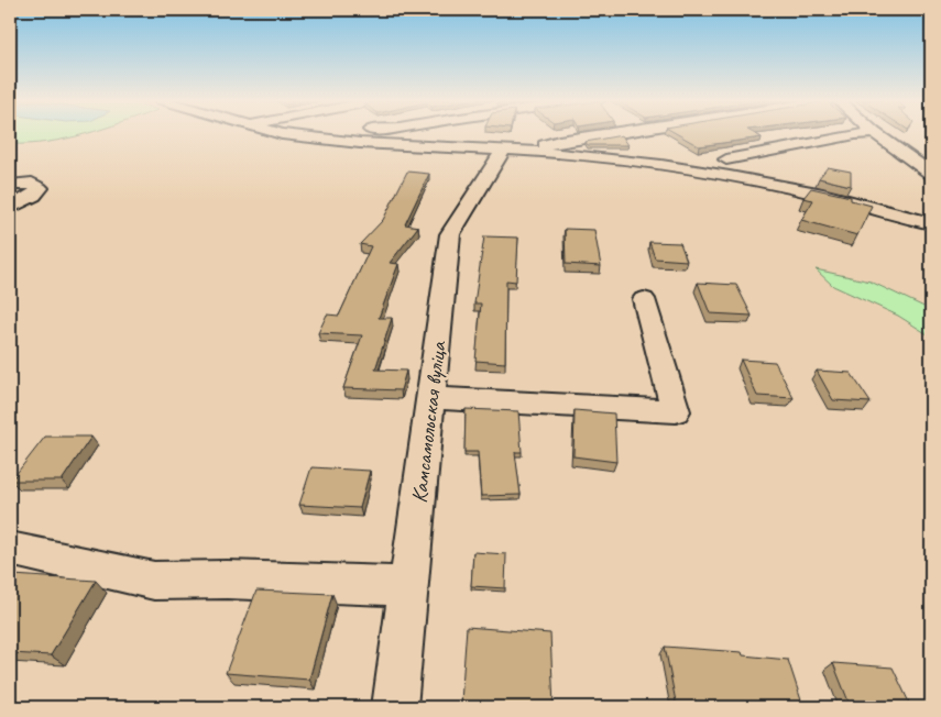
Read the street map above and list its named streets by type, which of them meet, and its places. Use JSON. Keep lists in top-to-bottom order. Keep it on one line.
{"streets":{"street":["Камсамольская вуліца"]}}
